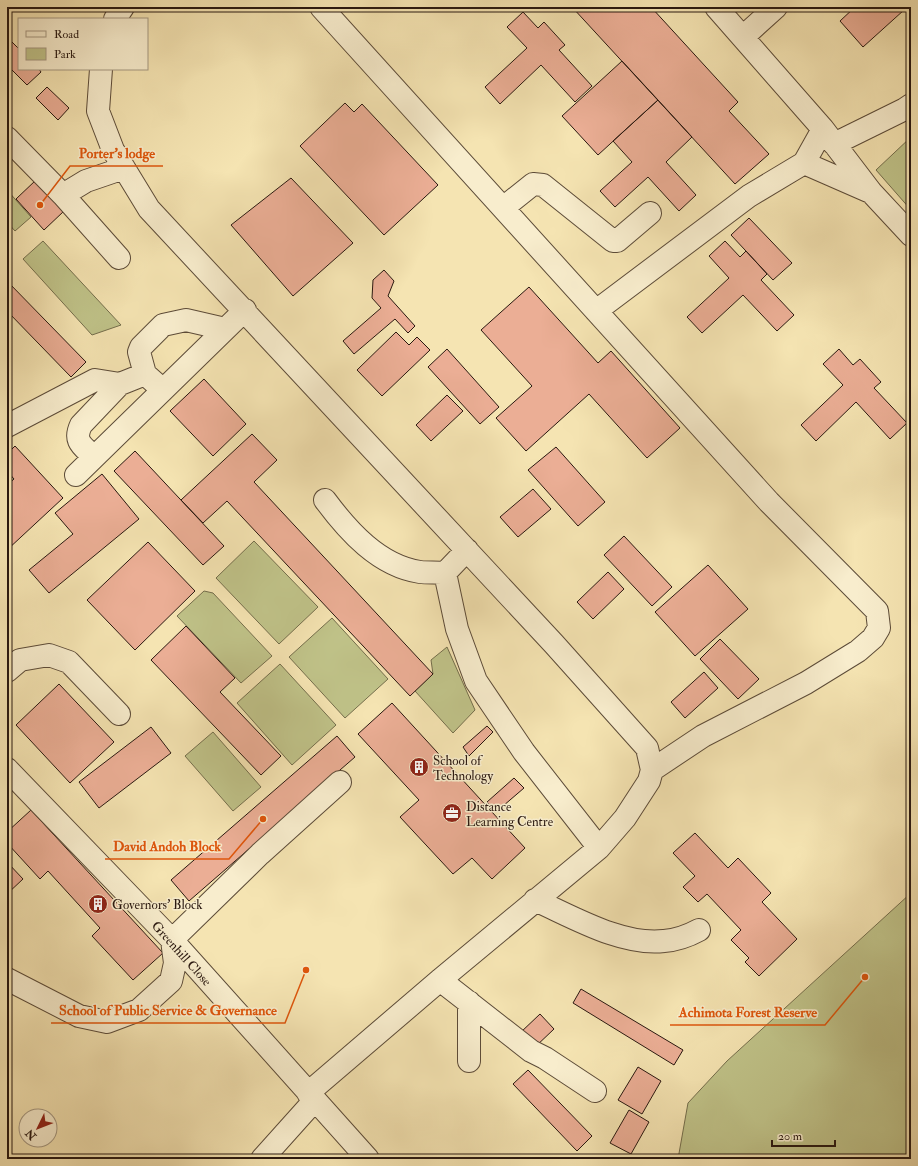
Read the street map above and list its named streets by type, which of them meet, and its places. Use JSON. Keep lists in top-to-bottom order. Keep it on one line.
{"streets":{"lane":["Greenhill Close"]},"places":{"other":["Porter's lodge","David Andoh Block","School of Public Service & Governance","Achimota Forest Reserve"],"building":["School of Technology","Governors' Block"],"office":["Distance Learning Centre"]},"legend":["Road","Park"],"scale_bar":"20 m","north":"bottom left"}
